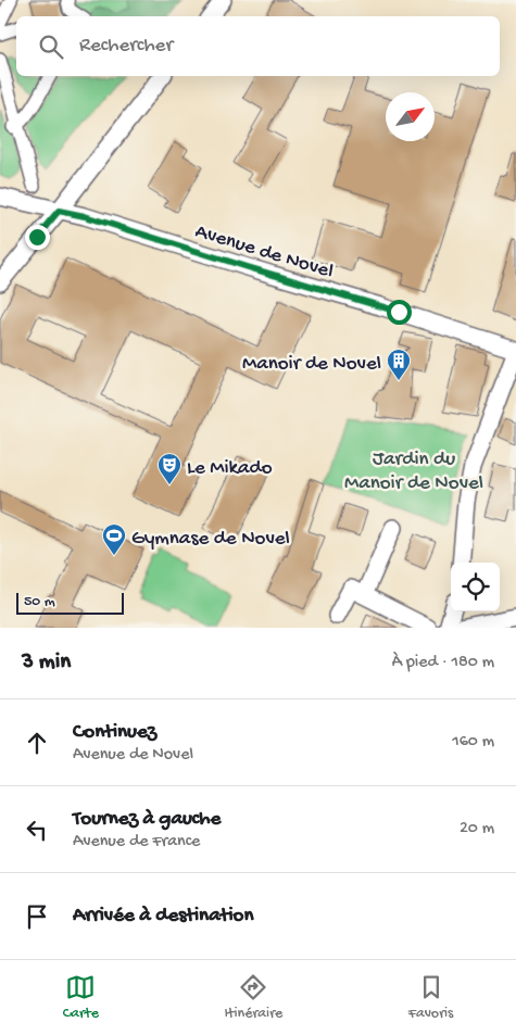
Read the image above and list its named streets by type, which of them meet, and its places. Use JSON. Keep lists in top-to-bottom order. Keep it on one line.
{"streets":{"street":["Avenue de Novel"]},"parks":["Jardin du Manoir de Novel"],"places":{"building":["Manoir de Novel"],"theatre":["Le Mikado"],"sports":["Gymnase de Novel"]},"scale_bar":"50 m","north":"top right","page":{"search":"Rechercher","scale":"50 m","heading":["3 min","À pied · 180 m"],"list":[["Continuez","Avenue de Novel","160 m"],["Tournez à gauche","Avenue de France","20 m"],"Arrivée à destination"],"nav":["Carte","Itinéraire","Favoris"]}}
